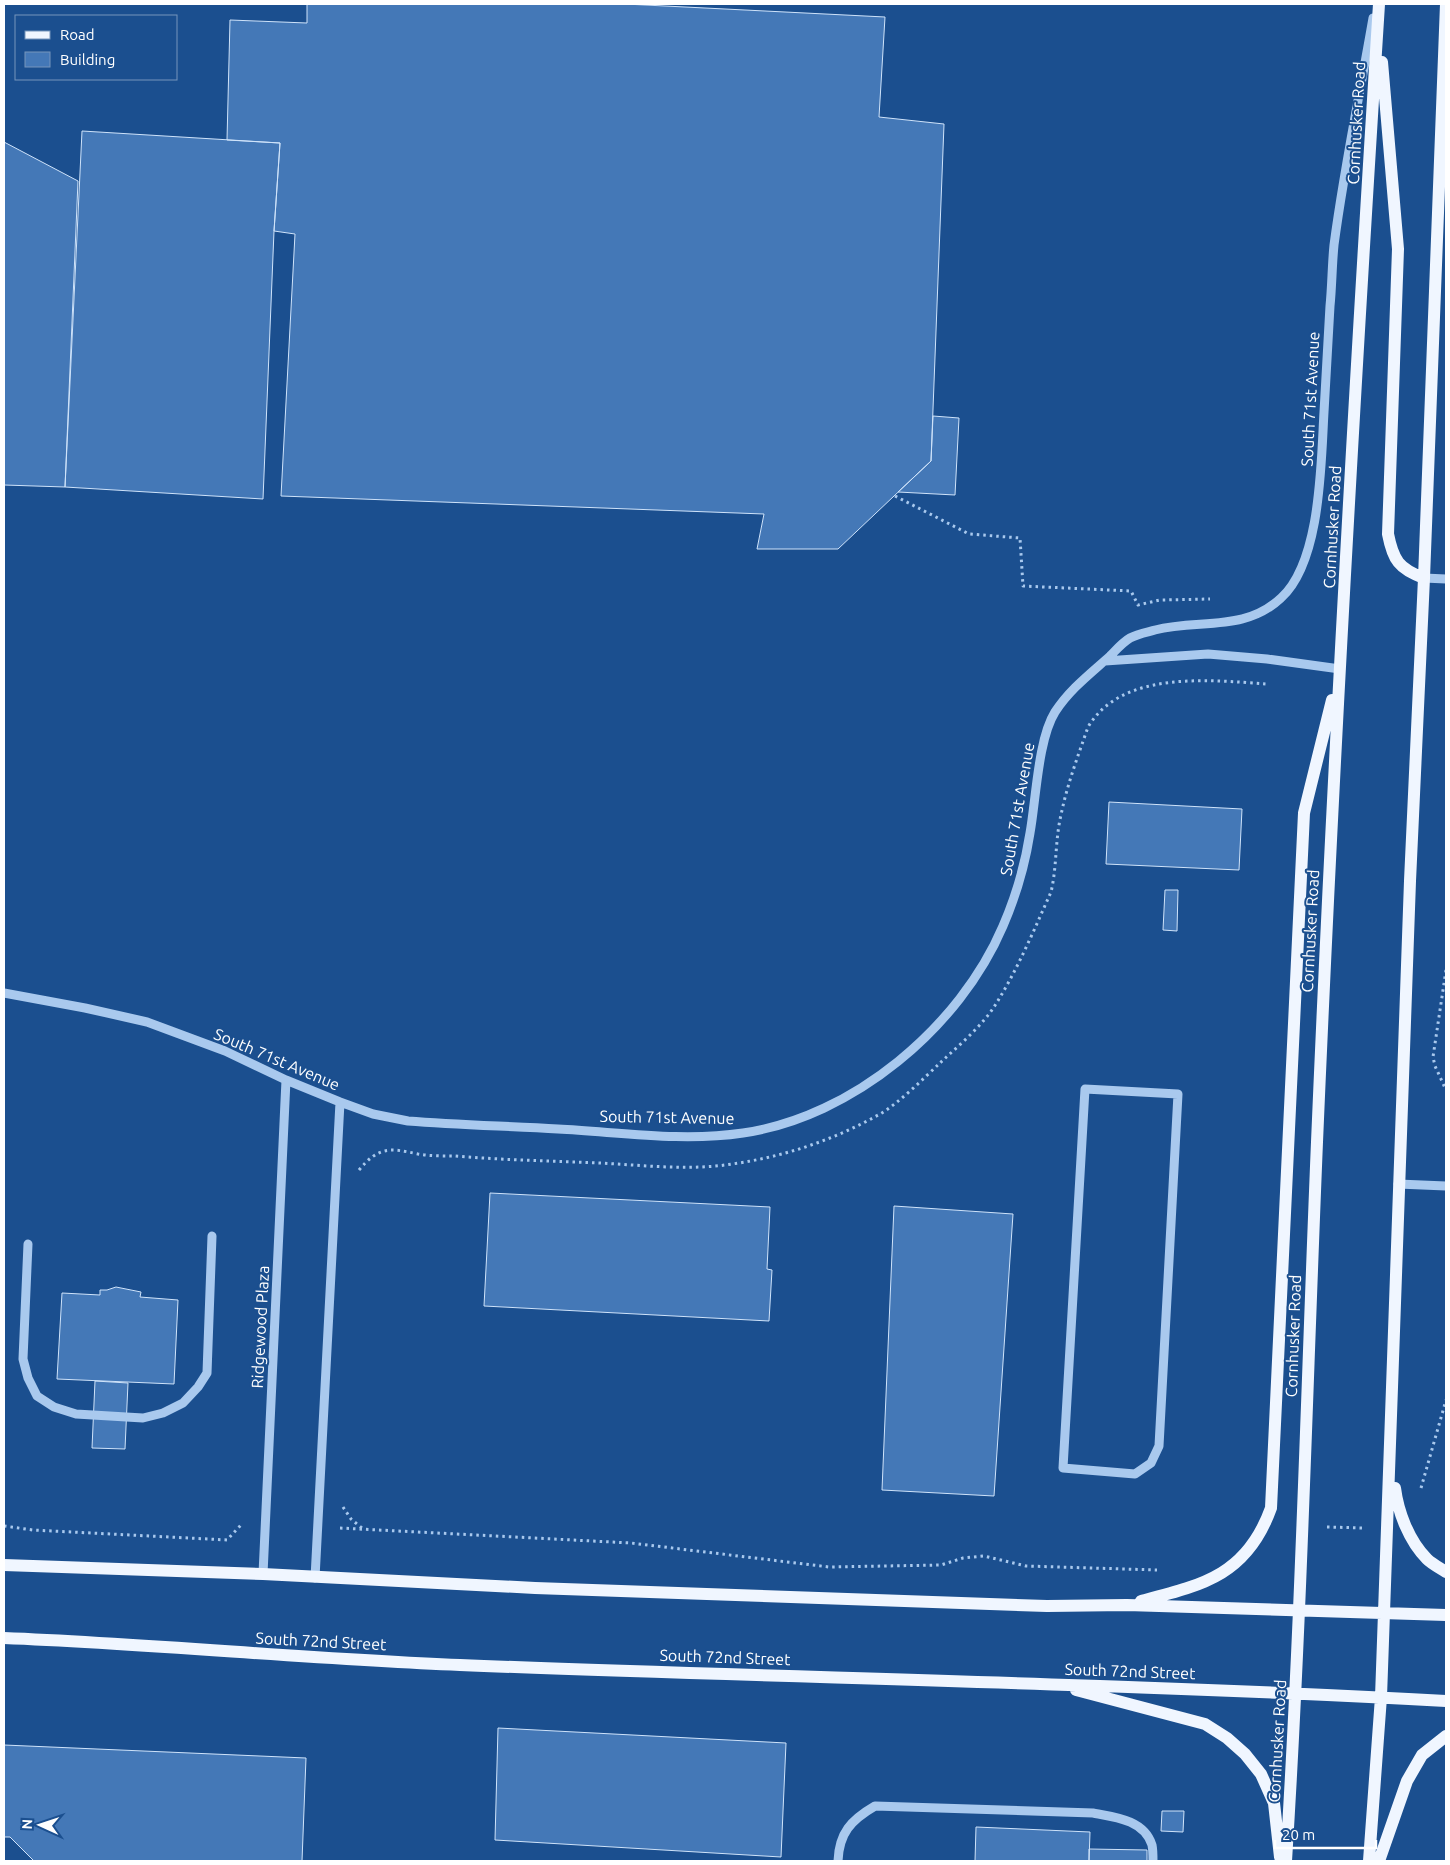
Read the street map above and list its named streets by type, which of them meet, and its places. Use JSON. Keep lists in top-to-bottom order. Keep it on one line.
{"streets":{"main road":["Cornhusker Road","South 72nd Street"],"street":["South 71st Avenue","Ridgewood Plaza"]},"crossings":[["Cornhusker Road","South 71st Avenue"],["Cornhusker Road","South 72nd Street"],["South 71st Avenue","Ridgewood Plaza"]],"legend":["Road","Building"],"scale_bar":"20 m","north":"left"}
